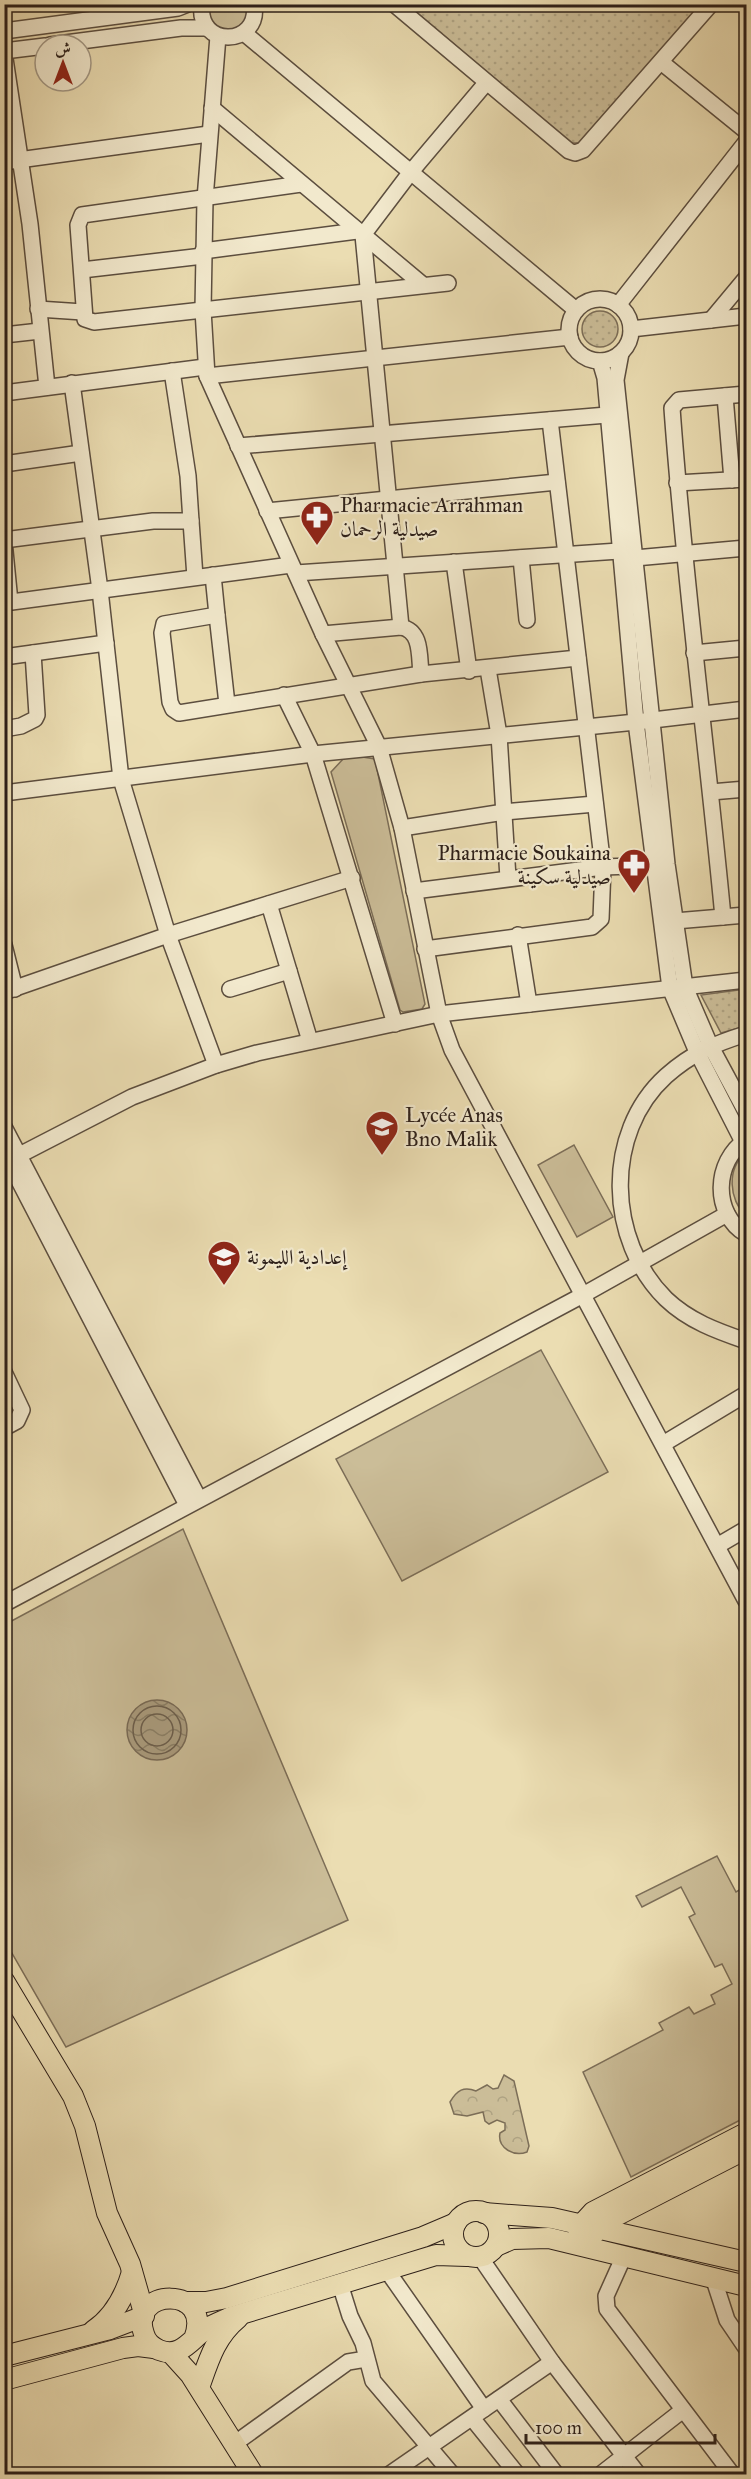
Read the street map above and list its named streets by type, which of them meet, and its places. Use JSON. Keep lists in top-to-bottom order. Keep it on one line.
{"places":{"pharmacy":["Pharmacie Arrahman صيدلية الرحمان","Pharmacie Soukaina صيدلية سكينة"],"school or university":["Lycée Anas Bno Malik","إعدادية الليمونة"]},"scale_bar":"100 m","north":"top"}
